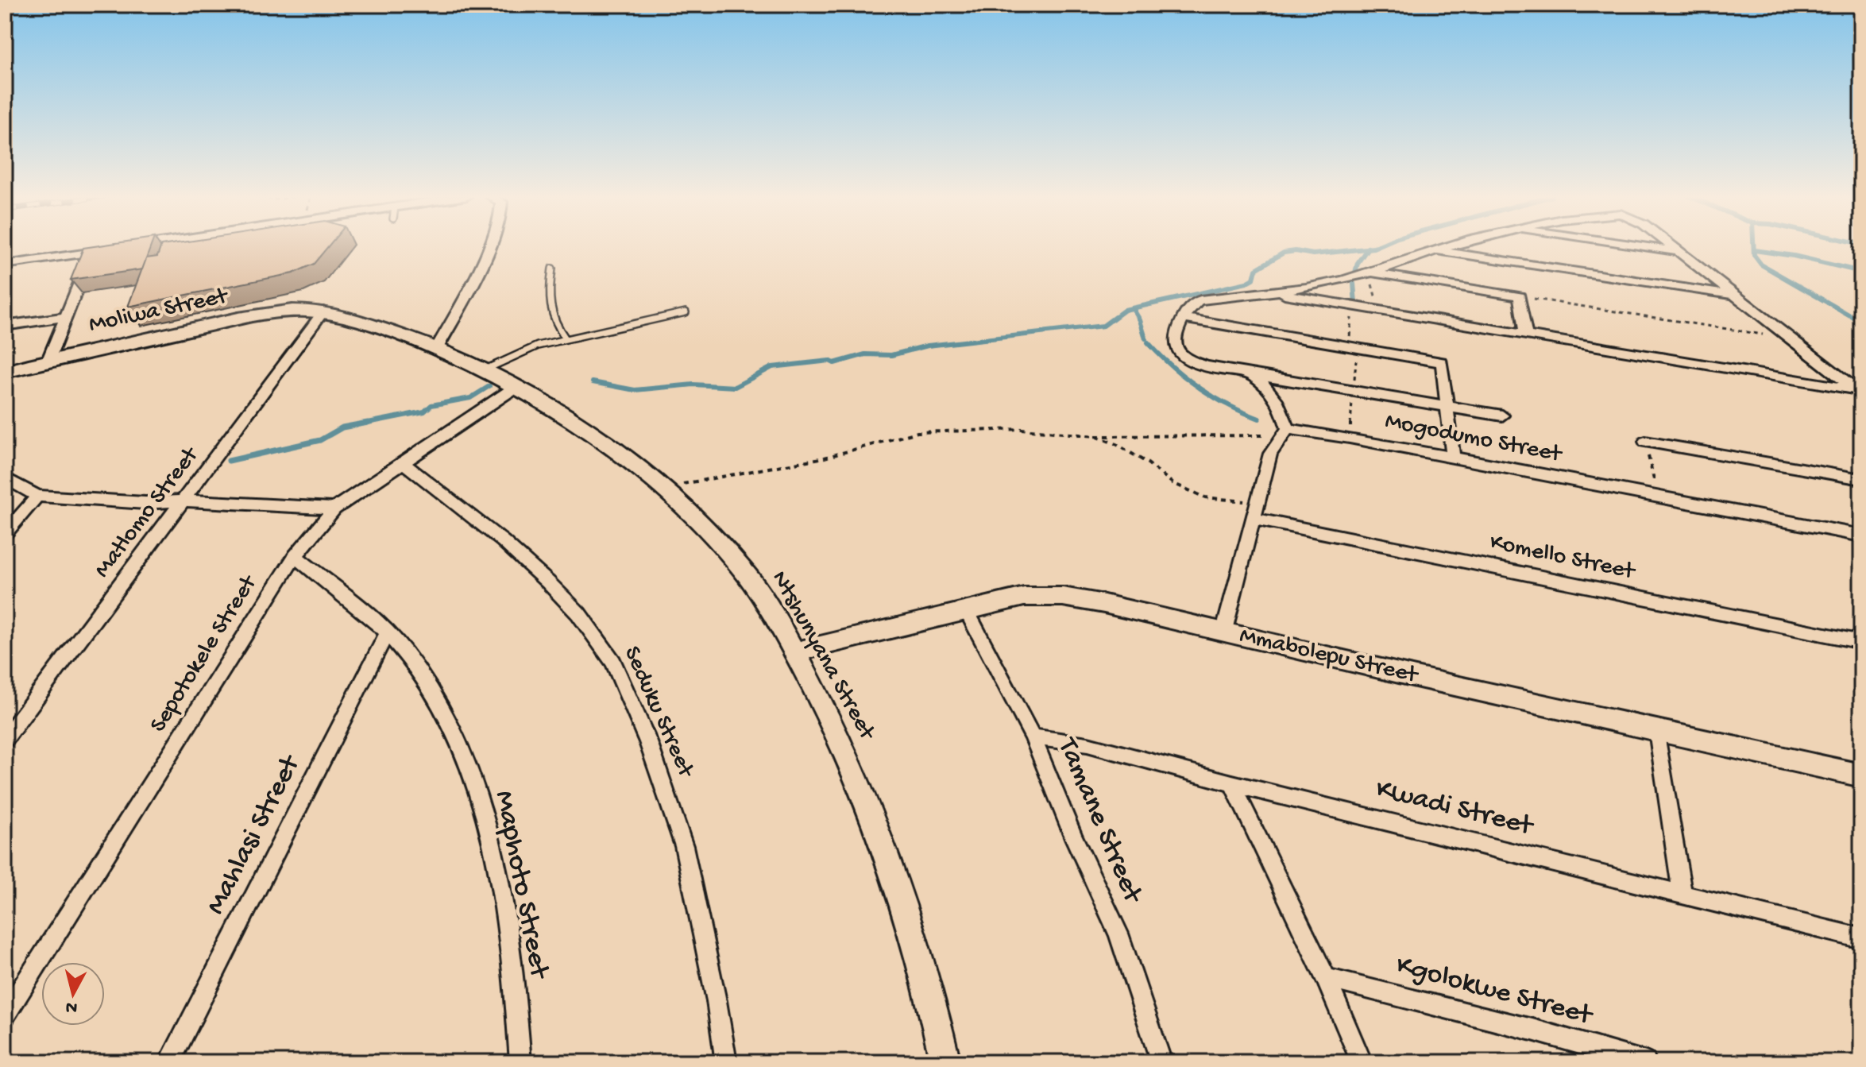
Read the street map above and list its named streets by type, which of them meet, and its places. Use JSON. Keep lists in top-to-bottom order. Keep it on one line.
{"streets":{"street":["Moliwa Street","Mogodumo Street","Matlomo Street","Komello Street","Sepotokele Street","Ntshunyana Street","Mmabolepu Street","Seduku Street","Kwadi Street","Tamane Street","Mahlasi Street","Maphoto Street","Kgolokwe Street"]},"crossings":[["Moliwa Street","Matlomo Street"],["Moliwa Street","Ntshunyana Street"],["Matlomo Street","Ntshunyana Street"],["Sepotokele Street","Ntshunyana Street"],["Sepotokele Street","Seduku Street"],["Sepotokele Street","Maphoto Street"],["Ntshunyana Street","Mmabolepu Street"],["Mmabolepu Street","Tamane Street"],["Kwadi Street","Tamane Street"],["Mahlasi Street","Maphoto Street"]],"north":"bottom"}
